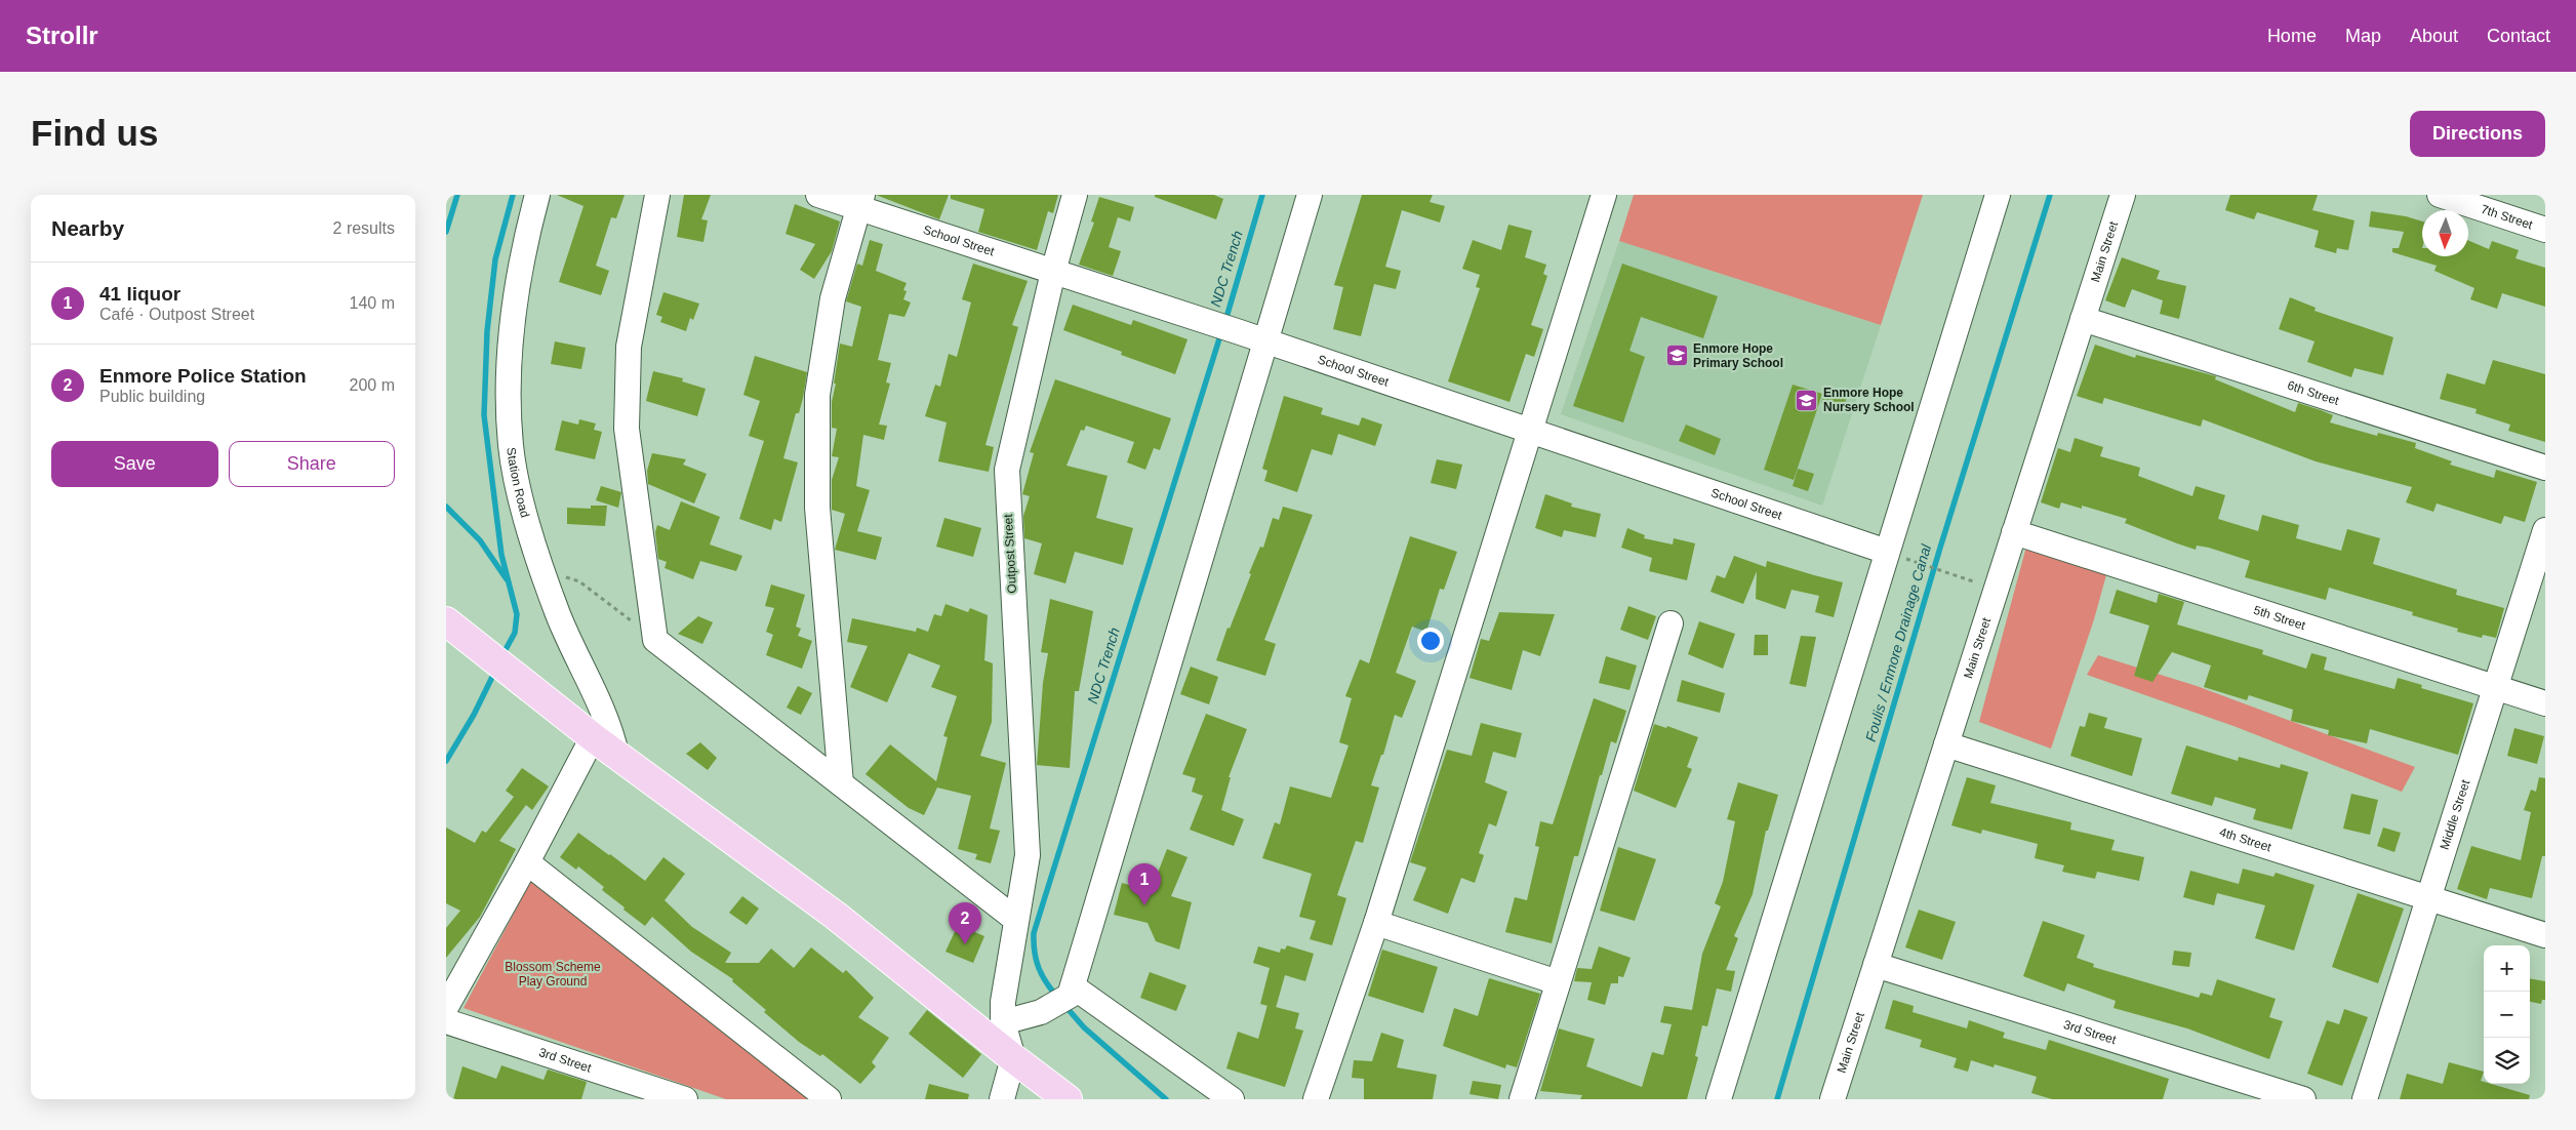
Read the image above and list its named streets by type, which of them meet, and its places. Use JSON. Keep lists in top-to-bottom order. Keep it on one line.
{"streets":{"street":["7th Street","School Street","Main Street","6th Street","Station Road","Outpost Street","5th Street","Middle Street","4th Street","3rd Street"]},"crossings":[["School Street","Outpost Street"],["Main Street","6th Street"],["Main Street","5th Street"],["Main Street","4th Street"],["Main Street","3rd Street"],["5th Street","Middle Street"],["Middle Street","4th Street"]],"water":["NDC Trench","Foulis / Enmore Drainage Canal"],"parks":["Blossom Scheme Play Ground"],"places":{"school or university":["Enmore Hope Primary School","Enmore Hope Nursery School"]},"north":"bottom","page":{"header":"Strollr","nav":["Home","Map","About","Contact"],"buttons":["Directions",["Save","Share"]],"title":"Find us","heading":["Nearby","2 results"],"list":[{"mark":"1","name":"41 liquor","note":"Café · Outpost Street","value":"140 m"},{"mark":"2","name":"Enmore Police Station","note":"Public building","value":"200 m"}],"pins":["1","2"],"map_buttons":["+","−"]}}
